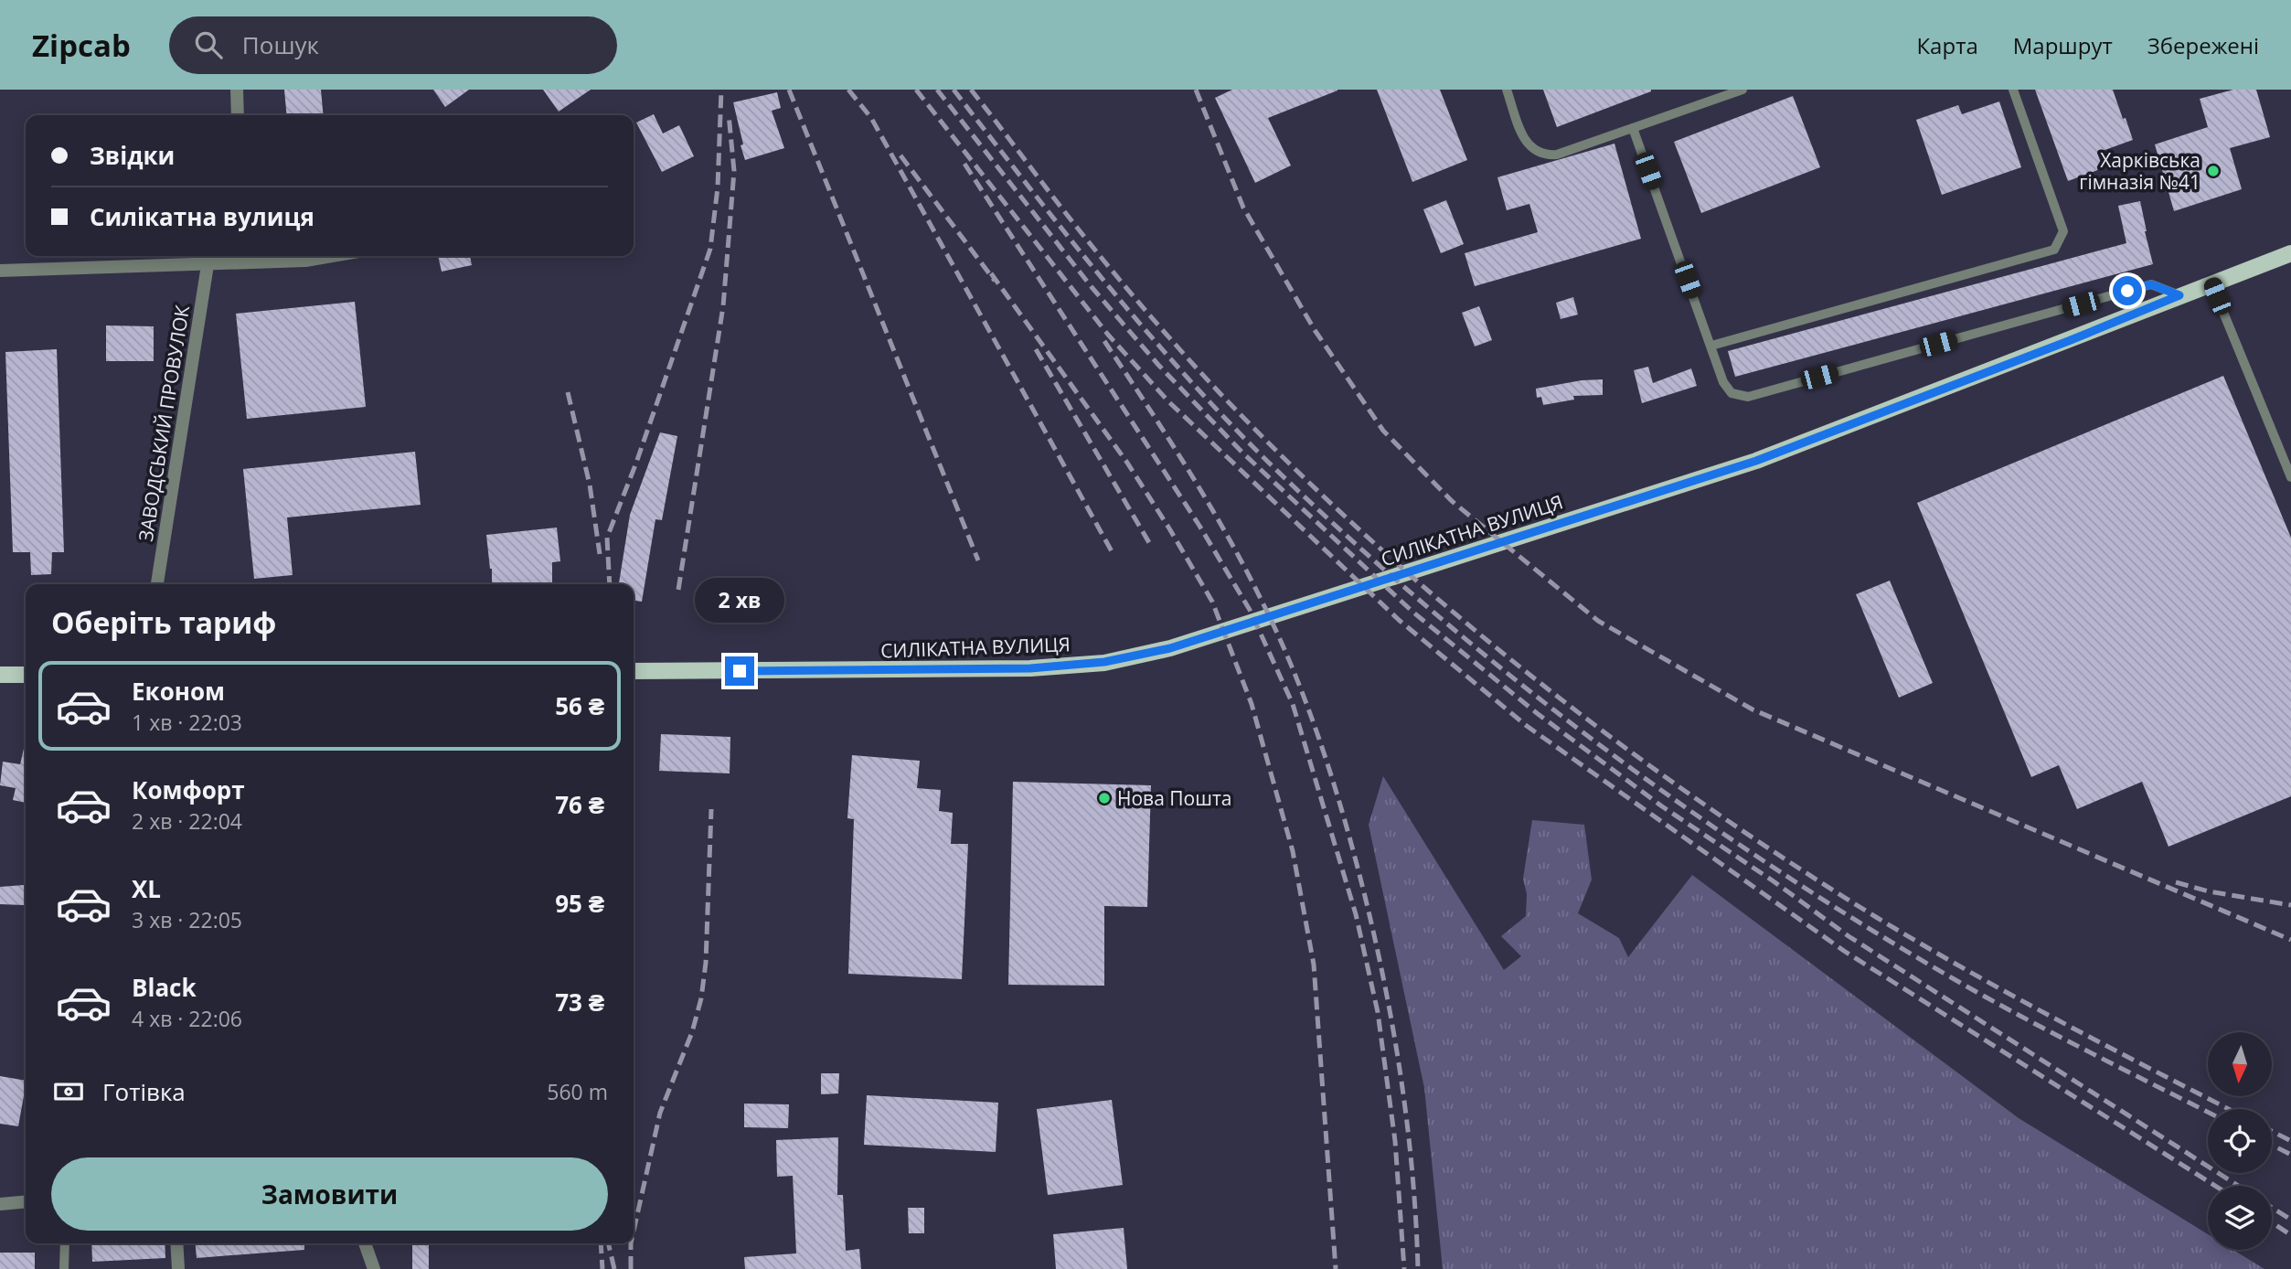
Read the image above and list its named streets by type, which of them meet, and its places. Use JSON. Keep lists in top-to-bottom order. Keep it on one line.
{"streets":{"main road":["СИЛІКАТНА ВУЛИЦЯ"],"street":["ЗАВОДСЬКИЙ ПРОВУЛОК"]},"places":["Харківська гімназія №41","Нова Пошта"],"north":"bottom","page":{"header":"Zipcab","search":"Пошук","nav":["Карта","Маршрут","Збережені"],"banner":["Звідки","Силікатна вулиця"],"bubble":"2 хв","heading":"Оберіть тариф","list":[{"name":"Економ","note":"1 хв · 22:03","value":"56 ₴"},{"name":"Комфорт","note":"2 хв · 22:04","value":"76 ₴"},{"name":"XL","note":"3 хв · 22:05","value":"95 ₴"},{"name":"Black","note":"4 хв · 22:06","value":"73 ₴"}],"pay":["Готівка","560 m"],"buttons":"Замовити"}}
